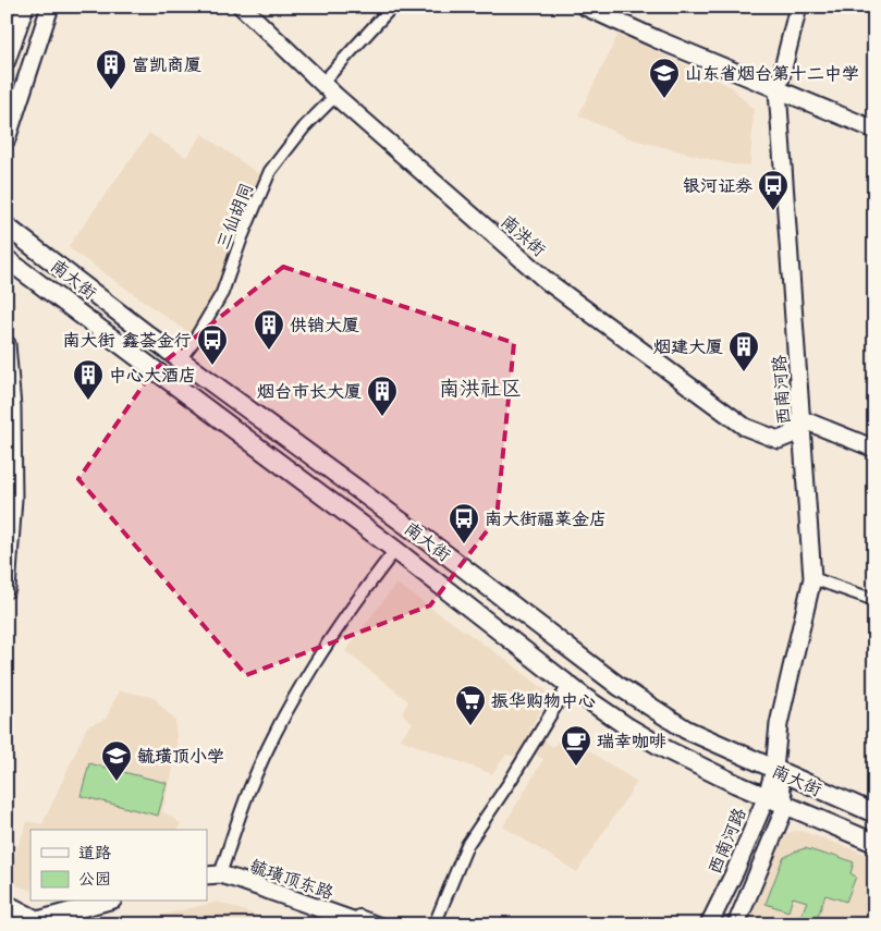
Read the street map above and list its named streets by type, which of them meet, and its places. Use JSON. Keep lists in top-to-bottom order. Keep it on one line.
{"streets":{"main road":["南大街"],"street":["三仙胡同","南洪街","西南河路","毓璜顶东路"]},"crossings":[["三仙胡同","南洪街"],["三仙胡同","南大街"],["南洪街","西南河路"],["南大街","西南河路"]],"districts":["南洪社区"],"places":{"building":["富凯商厦","供销大厦","烟建大厦","中心大酒店","烟台市长大厦"],"school or university":["山东省烟台第十二中学","毓璜顶小学"],"bus stop":["银河证券","南大街 鑫荟金行","南大街福莱金店"],"supermarket":["振华购物中心"],"cafe":["瑞幸咖啡"]},"legend":["道路","公园"]}
